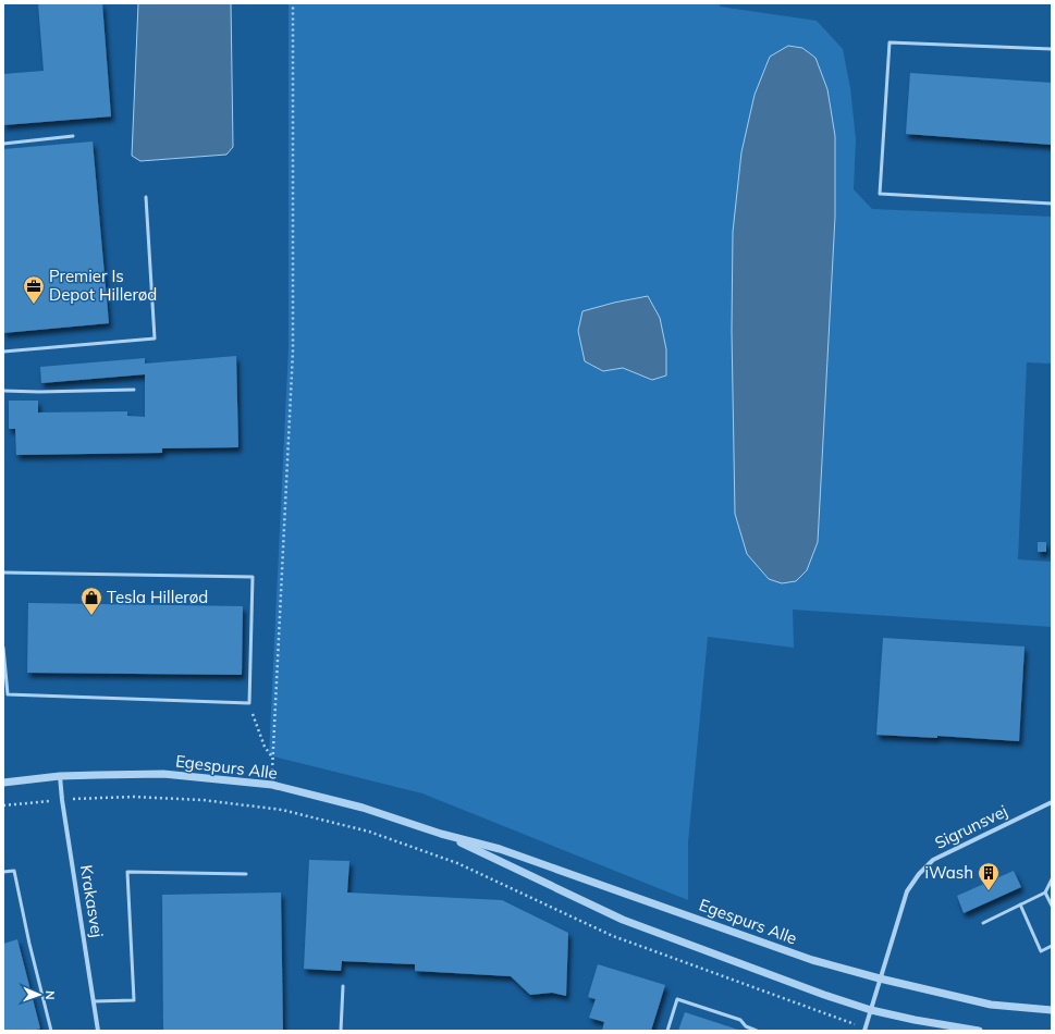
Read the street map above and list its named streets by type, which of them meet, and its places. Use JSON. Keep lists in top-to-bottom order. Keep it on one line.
{"streets":{"street":["Egespurs Alle","Sigrunsvej","Krakasvej"]},"crossings":[["Egespurs Alle","Sigrunsvej"],["Egespurs Alle","Krakasvej"]],"places":{"office":["Premier Is Depot Hillerød"],"shop":["Tesla Hillerød"],"building":["iWash"]},"north":"right"}
